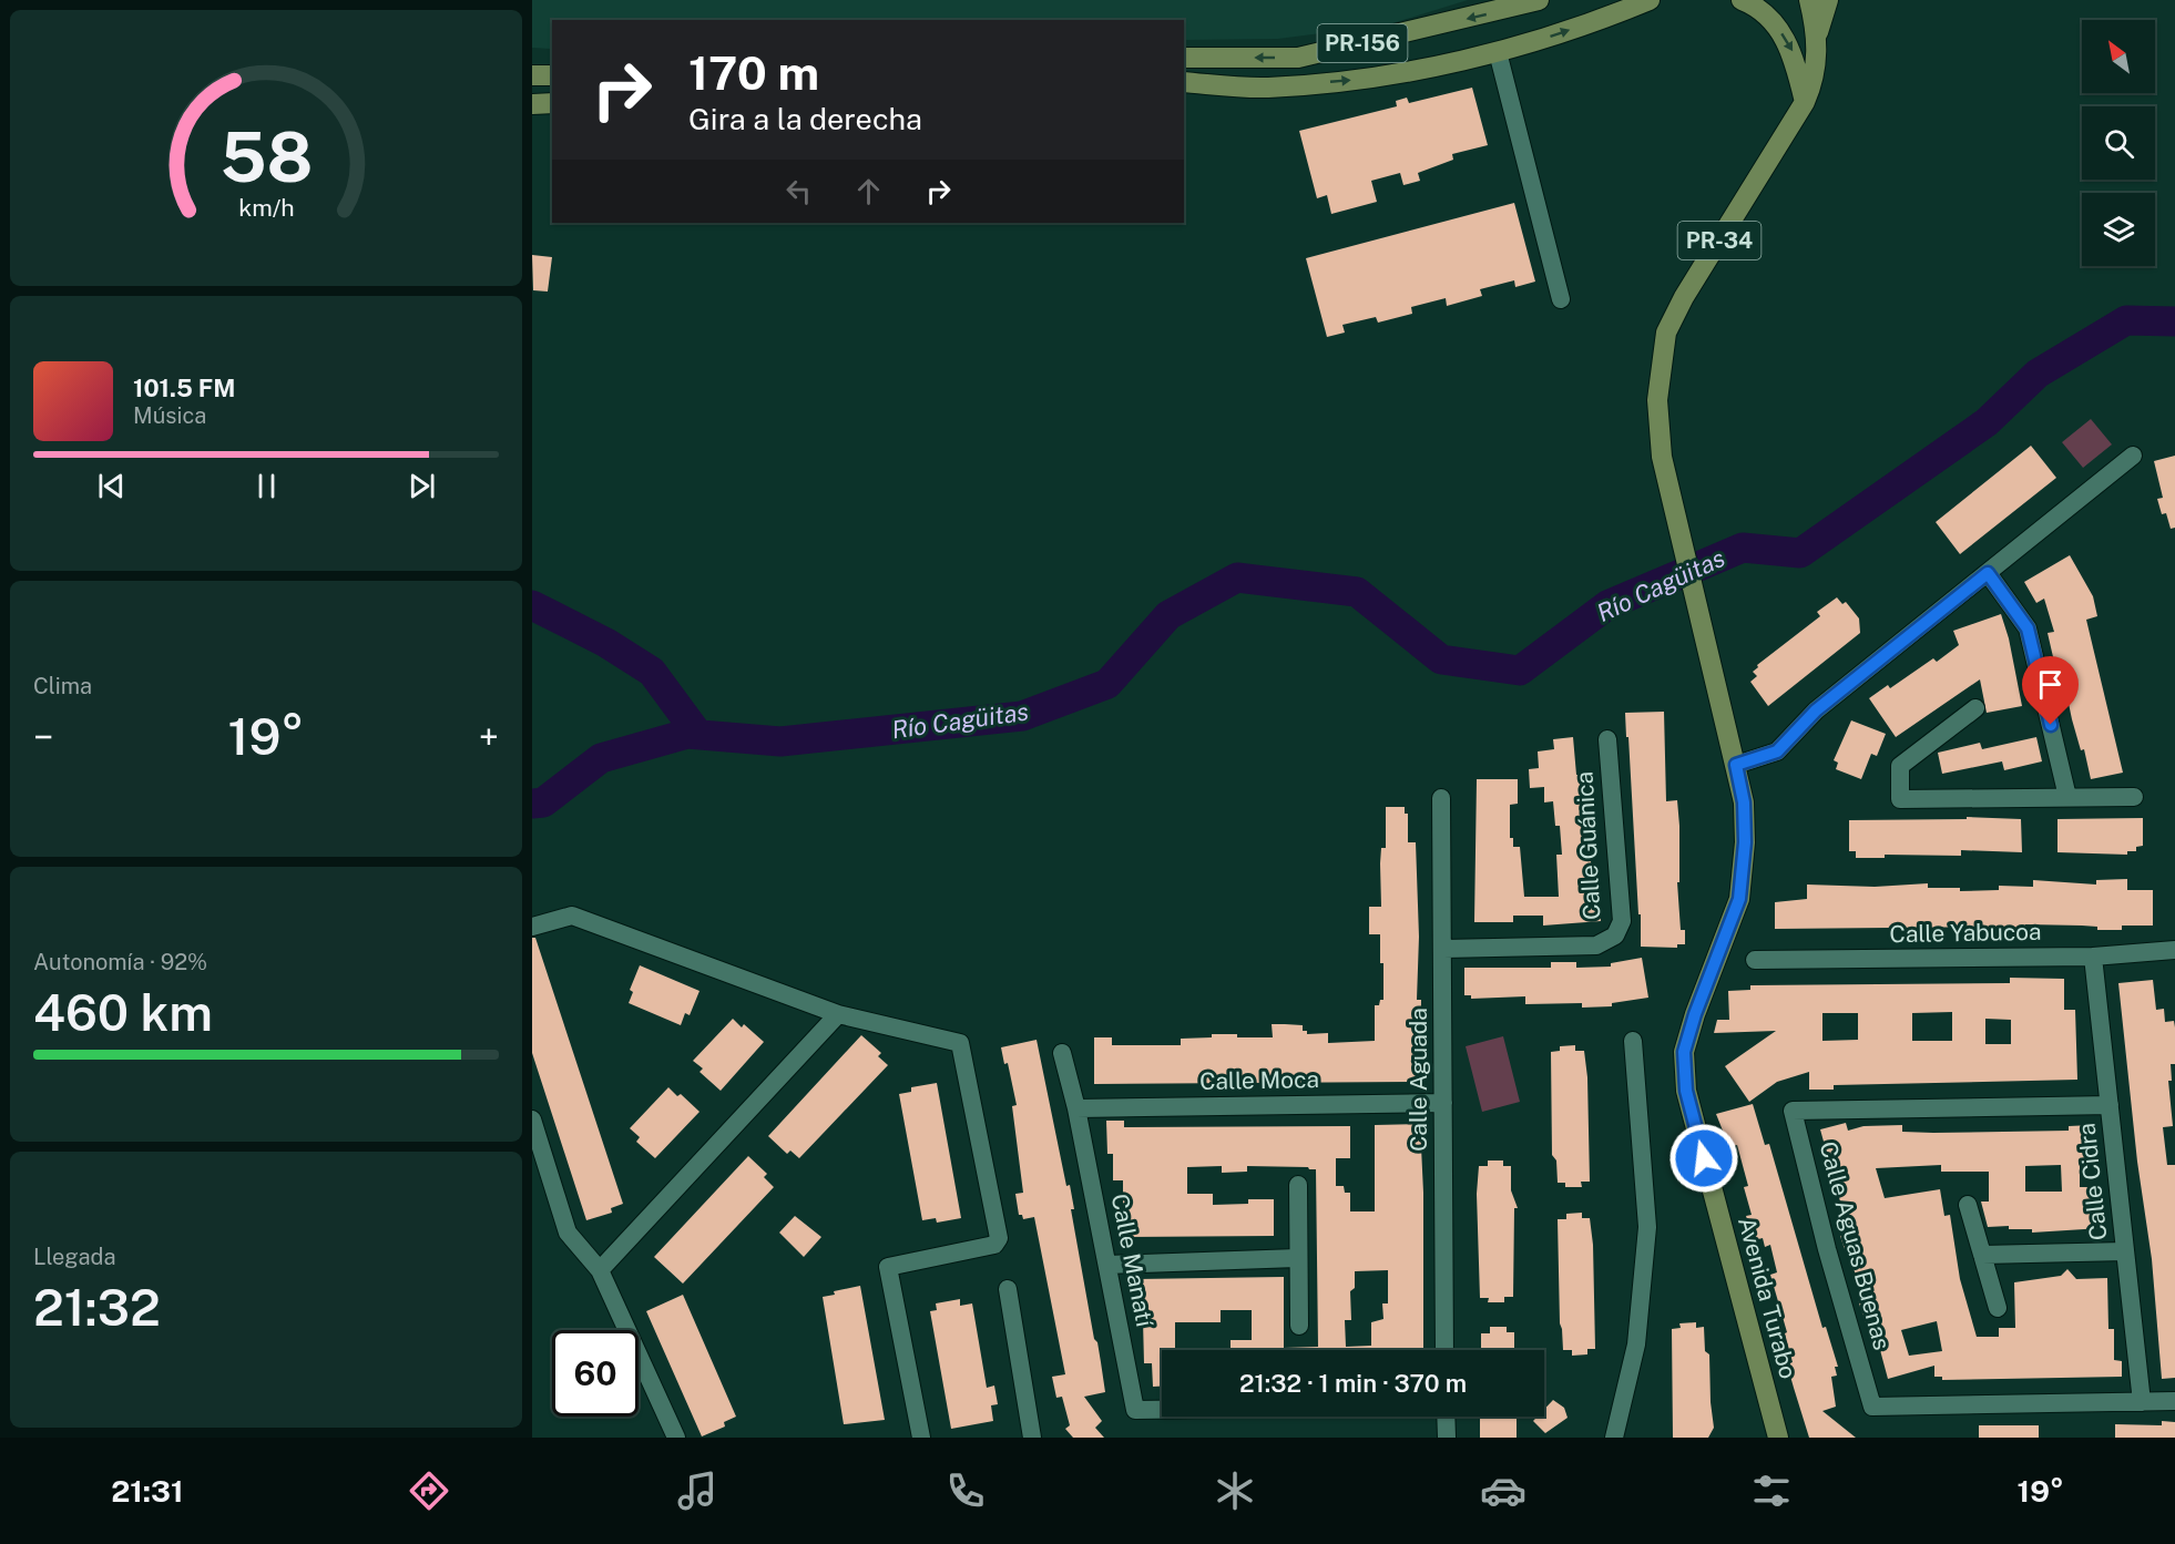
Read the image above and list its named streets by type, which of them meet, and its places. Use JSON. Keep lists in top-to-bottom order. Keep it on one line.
{"streets":{"main road":["PR-156","PR-34","Avenida Turabo"],"street":["Calle Guánica","Calle Yabucoa","Calle Aguada","Calle Moca","Calle Cidra","Calle Aguas Buenas","Calle Manatí"]},"crossings":[["Calle Guánica","Calle Aguada"],["Calle Yabucoa","Calle Cidra"],["Calle Aguada","Calle Moca"],["Calle Moca","Calle Manatí"],["Calle Cidra","Calle Aguas Buenas"]],"water":["Río Cagüitas"],"north":"top left","page":{"turn":["170 m","Gira a la derecha"],"song":["101.5 FM","Música"],"tile":["Clima",["Autonomía · 92%","460 km"],["Llegada","21:32"]],"heat":["−","19°","+"],"limit":"60","trip":"21:32 · 1 min · 370 m","tabs":["21:31","19°"],"gauge":["58","km/h"]}}
